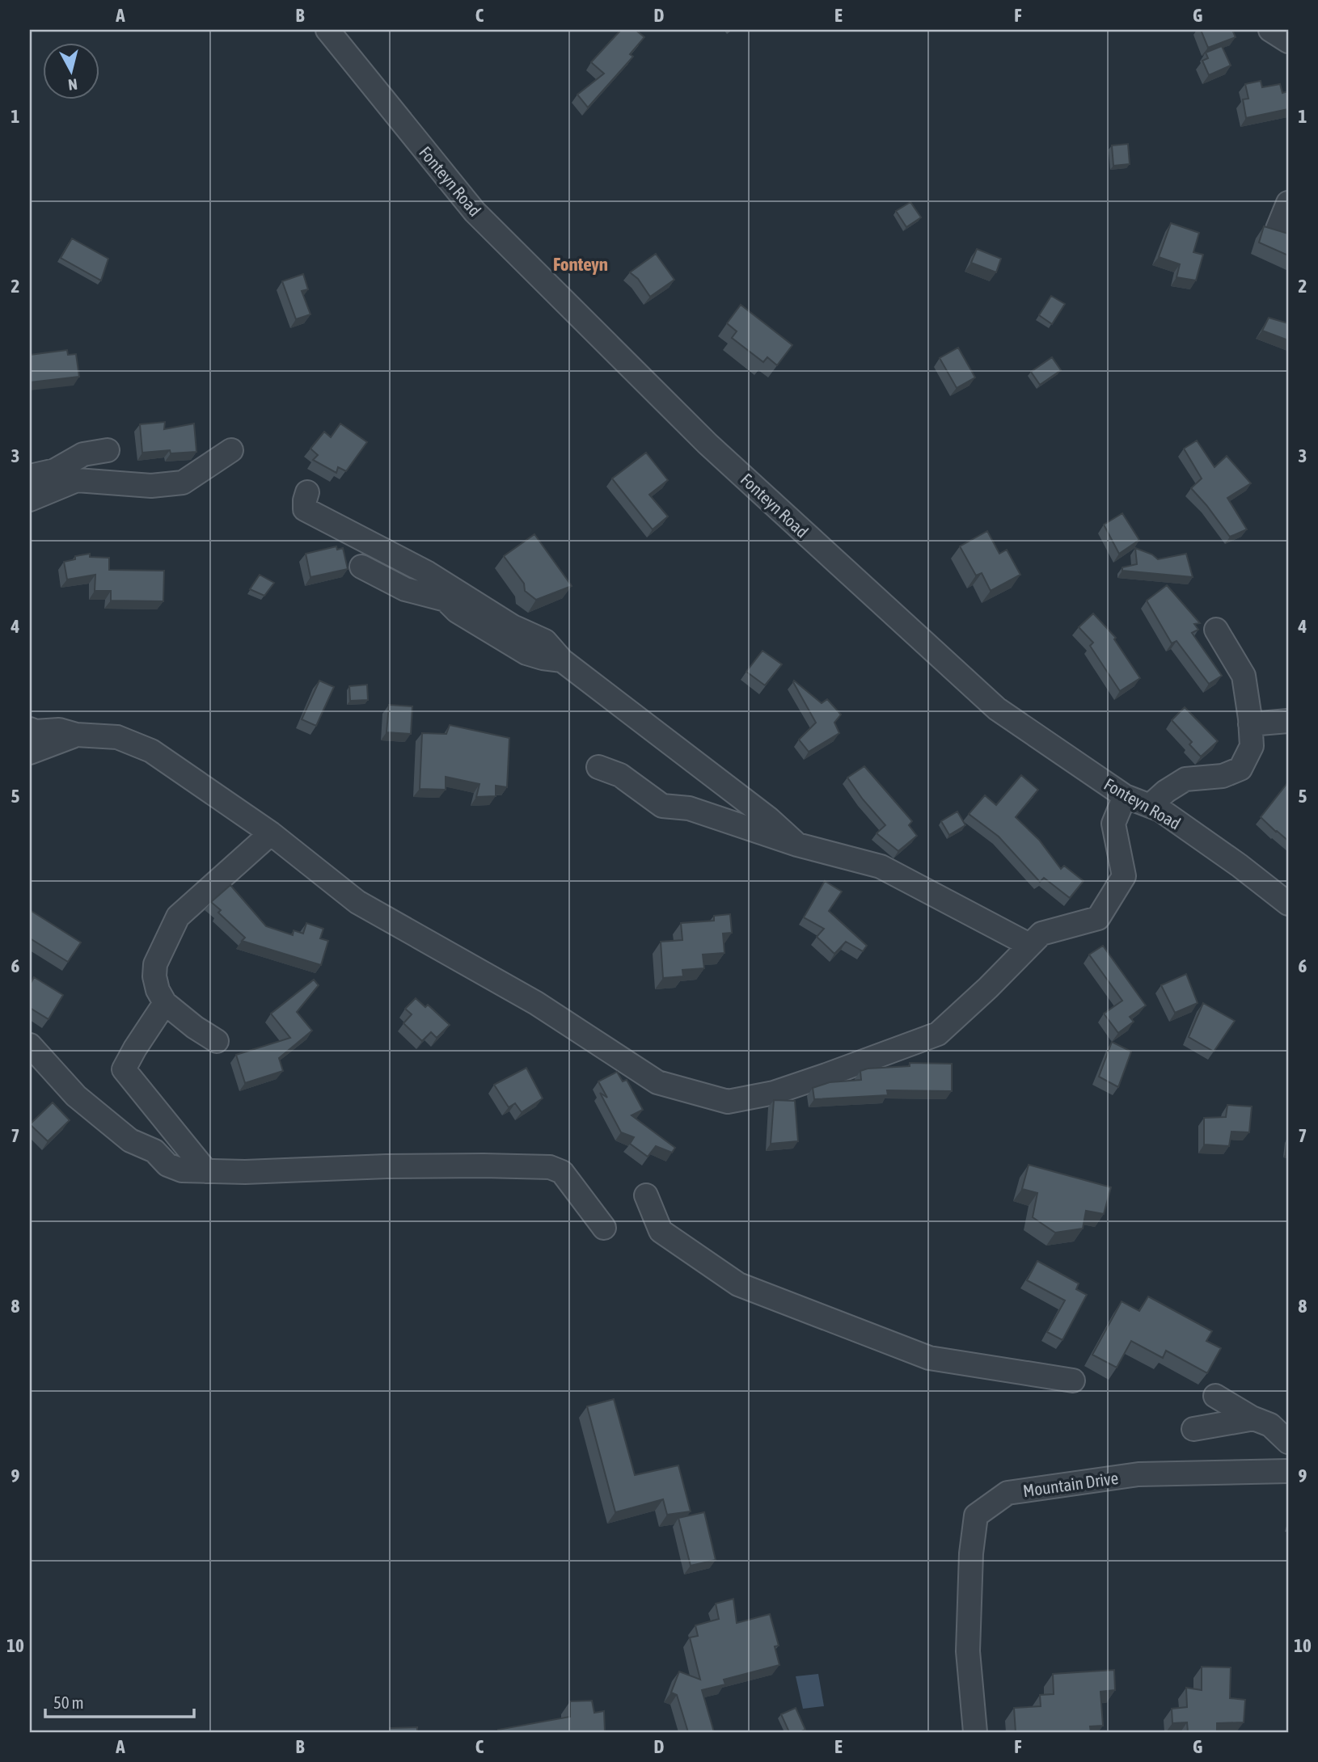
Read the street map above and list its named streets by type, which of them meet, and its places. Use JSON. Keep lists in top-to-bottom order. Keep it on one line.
{"streets":{"street":["Fonteyn Road","Mountain Drive"]},"districts":["Fonteyn"],"scale_bar":"50 m","north":"bottom","grid":{"columns":["A","B","C","D","E","F","G"],"rows":["1","2","3","4","5","6","7","8","9","10"]}}
